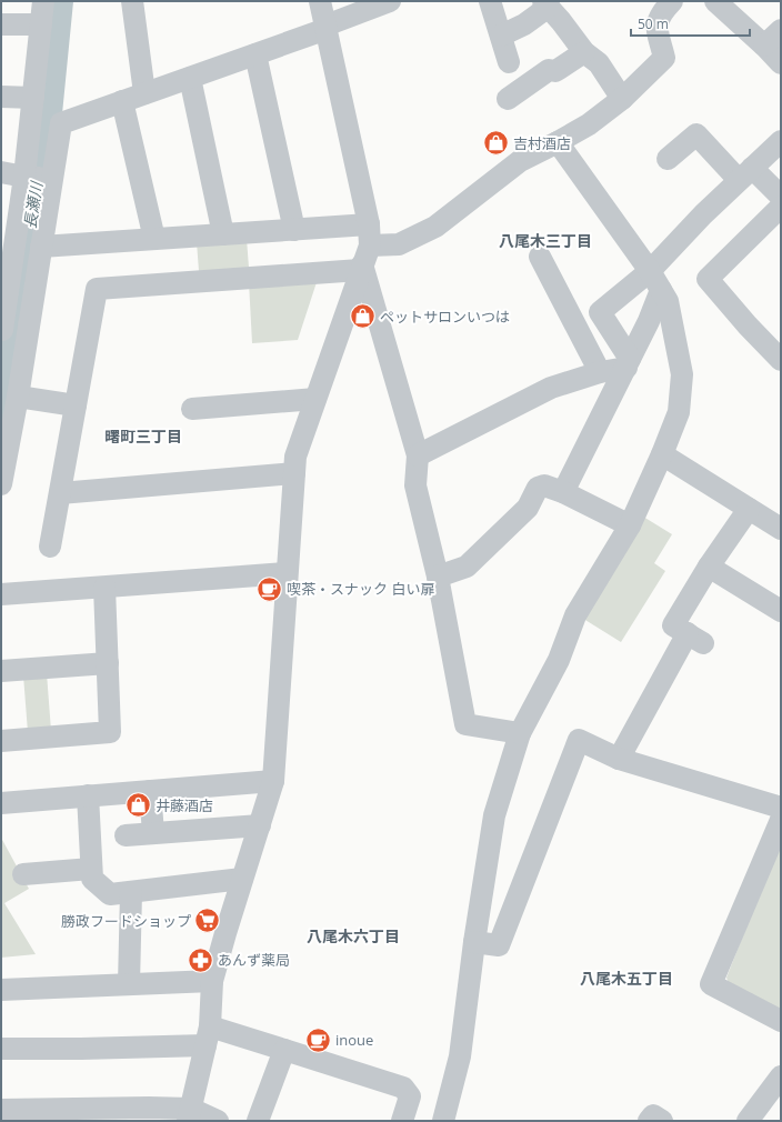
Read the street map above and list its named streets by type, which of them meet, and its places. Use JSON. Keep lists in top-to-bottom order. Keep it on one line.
{"districts":["八尾木三丁目","曙町三丁目","八尾木六丁目","八尾木五丁目"],"water":["長瀬川"],"places":{"shop":["吉村酒店","ペットサロンいつは","井藤酒店"],"cafe":["喫茶・スナック 白い扉","inoue"],"supermarket":["勝政フードショップ"],"pharmacy":["あんず薬局"]},"scale_bar":"50 m"}
